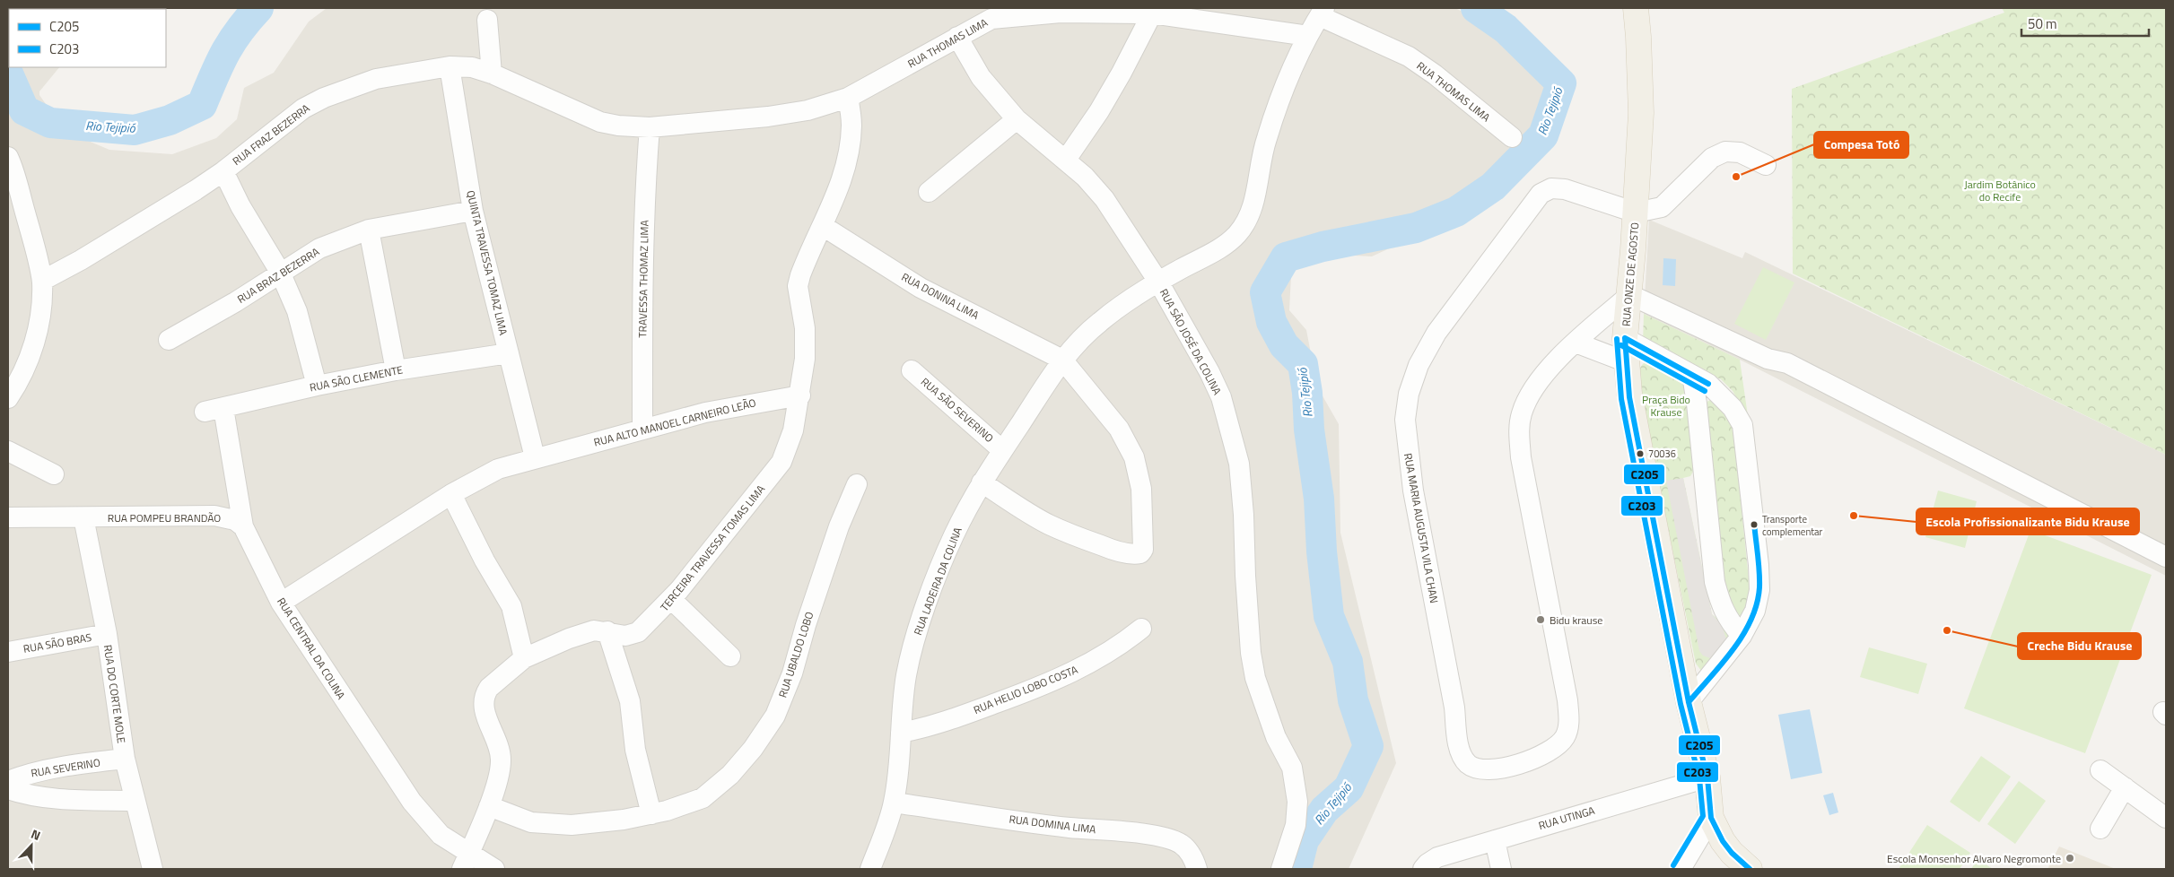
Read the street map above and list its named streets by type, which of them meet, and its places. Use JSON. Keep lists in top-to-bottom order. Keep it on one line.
{"streets":{"main road":["RUA ONZE DE AGOSTO"],"street":["RUA THOMAS LIMA","RUA FRAZ BEZERRA","QUINTA TRAVESSA TOMAZ LIMA","RUA BRAZ BEZERRA","TRAVESSA THOMAZ LIMA","RUA DONINA LIMA","RUA SÃO JOSÉ DA COLINA","RUA SÃO CLEMENTE","RUA SÃO SEVERINO","RUA ALTO MANOEL CARNEIRO LEÃO","RUA POMPEU BRANDÃO","RUA MARIA AUGUSTA VILA CHAN","TERCEIRA TRAVESSA TOMAS LIMA","RUA LADEIRA DA COLINA","RUA SÃO BRAS","RUA CENTRAL DA COLINA","RUA UBALDO LOBO","RUA HELIO LOBO COSTA","RUA DO CORTE MOLE","RUA SEVERINO","RUA UTINGA","RUA DOMINA LIMA"]},"crossings":[["RUA THOMAS LIMA","RUA FRAZ BEZERRA"],["RUA THOMAS LIMA","TRAVESSA THOMAZ LIMA"],["RUA THOMAS LIMA","RUA SÃO JOSÉ DA COLINA"],["RUA THOMAS LIMA","RUA LADEIRA DA COLINA"],["RUA FRAZ BEZERRA","QUINTA TRAVESSA TOMAZ LIMA"],["RUA FRAZ BEZERRA","TRAVESSA THOMAZ LIMA"],["QUINTA TRAVESSA TOMAZ LIMA","RUA BRAZ BEZERRA"],["QUINTA TRAVESSA TOMAZ LIMA","RUA SÃO CLEMENTE"],["QUINTA TRAVESSA TOMAZ LIMA","RUA ALTO MANOEL CARNEIRO LEÃO"],["RUA ONZE DE AGOSTO","RUA MARIA AUGUSTA VILA CHAN"],["RUA ONZE DE AGOSTO","RUA UTINGA"],["TRAVESSA THOMAZ LIMA","RUA ALTO MANOEL CARNEIRO LEÃO"],["RUA DONINA LIMA","RUA LADEIRA DA COLINA"],["RUA SÃO JOSÉ DA COLINA","RUA LADEIRA DA COLINA"],["RUA SÃO CLEMENTE","RUA CENTRAL DA COLINA"],["RUA SÃO SEVERINO","RUA LADEIRA DA COLINA"],["RUA ALTO MANOEL CARNEIRO LEÃO","TERCEIRA TRAVESSA TOMAS LIMA"],["RUA ALTO MANOEL CARNEIRO LEÃO","RUA CENTRAL DA COLINA"],["RUA POMPEU BRANDÃO","RUA CENTRAL DA COLINA"],["RUA POMPEU BRANDÃO","RUA DO CORTE MOLE"],["TERCEIRA TRAVESSA TOMAS LIMA","RUA CENTRAL DA COLINA"],["TERCEIRA TRAVESSA TOMAS LIMA","RUA UBALDO LOBO"],["RUA LADEIRA DA COLINA","RUA HELIO LOBO COSTA"],["RUA LADEIRA DA COLINA","RUA DOMINA LIMA"],["RUA SÃO BRAS","RUA DO CORTE MOLE"],["RUA DO CORTE MOLE","RUA SEVERINO"]],"water":["Rio Tejipió"],"parks":["Jardim Botânico do Recife","Praça Bido Krause"],"places":["Compesa Totó","70036","Escola Profissionalizante Bidu Krause","Transporte complementar","Bidu krause","Creche Bidu Krause","Escola Monsenhor Alvaro Negromonte"],"lines":["transit line C205","transit line C203"],"legend":["C205","C203"],"scale_bar":"50 m","north":"top"}
